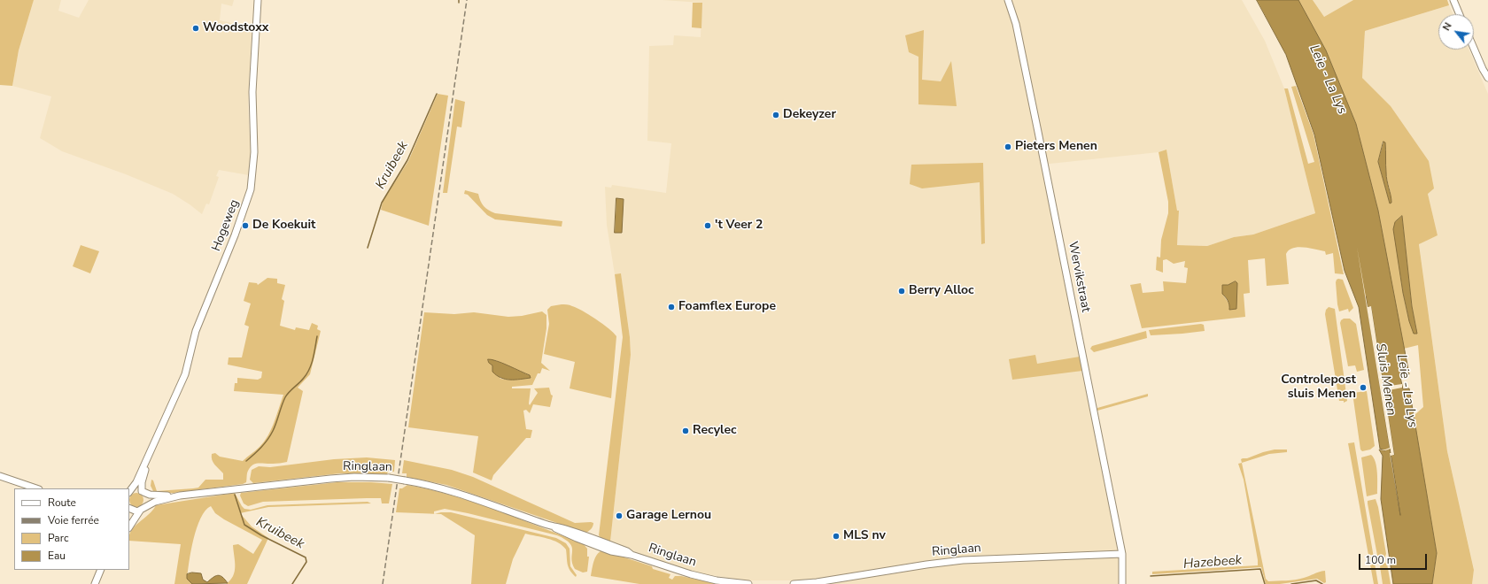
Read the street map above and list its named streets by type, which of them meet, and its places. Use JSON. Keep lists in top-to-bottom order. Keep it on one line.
{"streets":{"street":["Hogeweg","Wervikstraat","Ringlaan"]},"crossings":[["Hogeweg","Ringlaan"],["Wervikstraat","Ringlaan"]],"water":["Leie - La Lys","Kruibeek","Sluis Menen","Hazebeek"],"places":["Woodstoxx","Dekeyzer","Pieters Menen","De Koekuit","'t Veer 2","Berry Alloc","Foamflex Europe","Controlepost sluis Menen","Recylec","Garage Lernou","MLS nv"],"legend":["Route","Voie ferrée","Parc","Eau"],"scale_bar":"100 m","north":"top left"}
